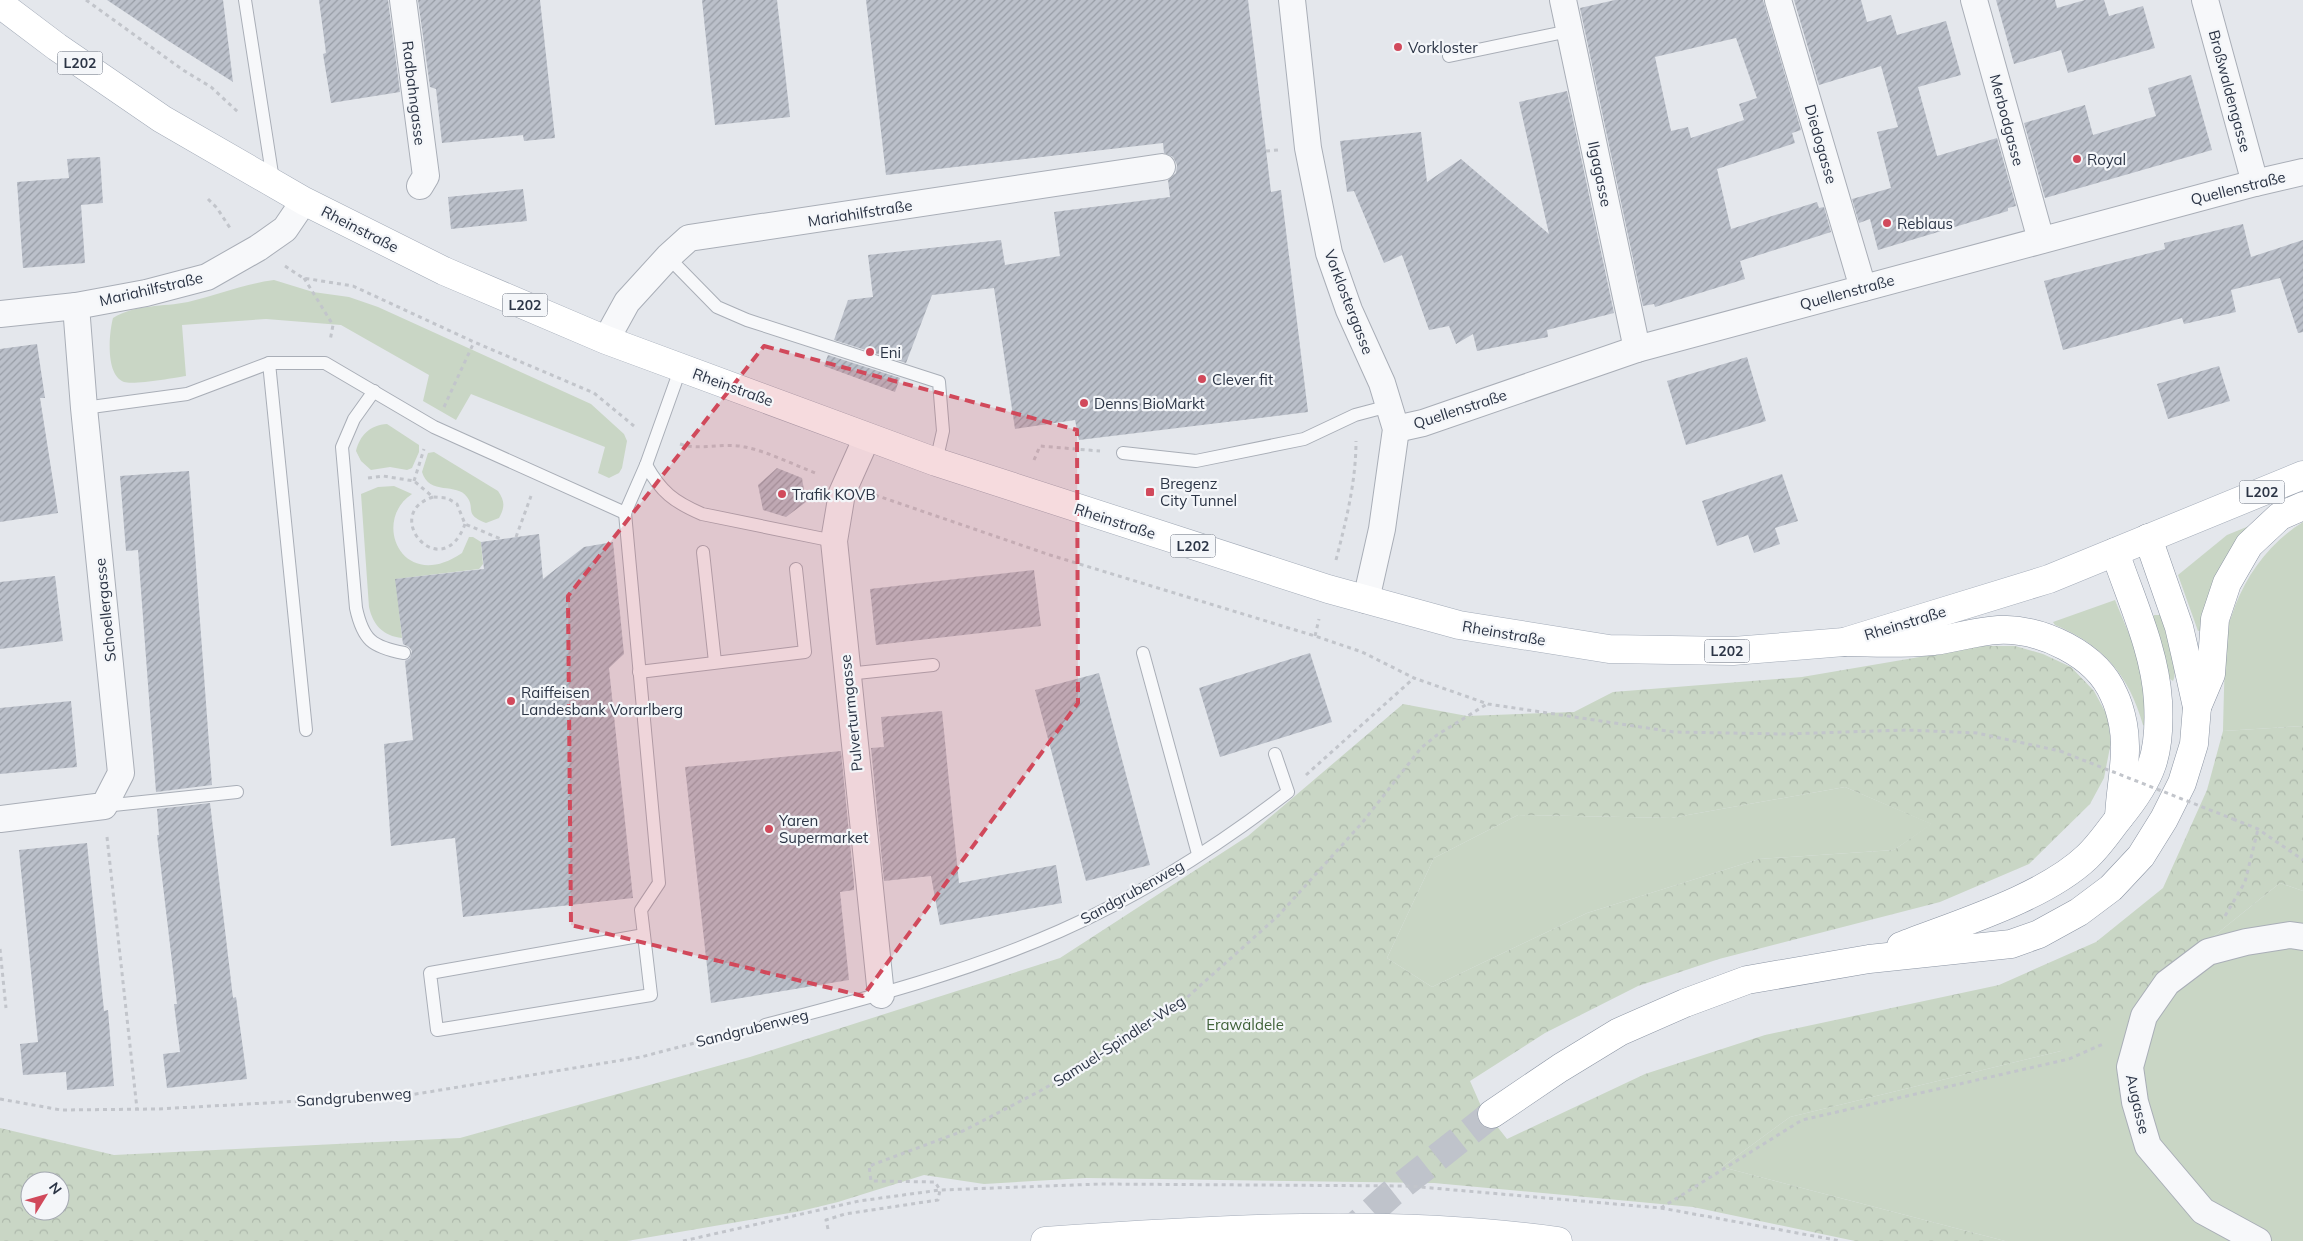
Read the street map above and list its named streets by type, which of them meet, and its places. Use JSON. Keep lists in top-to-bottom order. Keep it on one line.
{"streets":{"main road":["L202","Rheinstraße"],"street":["Broßwaldengasse","Radbahngasse","Merbodgasse","Diedogasse","Ilgagasse","Quellenstraße","Mariahilfstraße","Vorklostergasse","Schoellergasse","Pulverturmgasse","Augasse"],"lane":["Sandgrubenweg"],"path":["Samuel-Spindler-Weg"]},"crossings":[["Broßwaldengasse","Quellenstraße"],["Merbodgasse","Quellenstraße"],["Diedogasse","Quellenstraße"],["Ilgagasse","Quellenstraße"],["Quellenstraße","Vorklostergasse"],["Mariahilfstraße","Rheinstraße"],["Mariahilfstraße","Schoellergasse"],["Rheinstraße","Vorklostergasse"],["Rheinstraße","Pulverturmgasse"],["Pulverturmgasse","Sandgrubenweg"]],"parks":["Erawäldele"],"places":{"other":["Vorkloster","Royal","Reblaus","Eni","Clever fit","Denns BioMarkt","Trafik KOVB","Raiffeisen Landesbank Vorarlberg","Yaren Supermarket"],"transit":["Bregenz City Tunnel"]},"north":"top right"}
